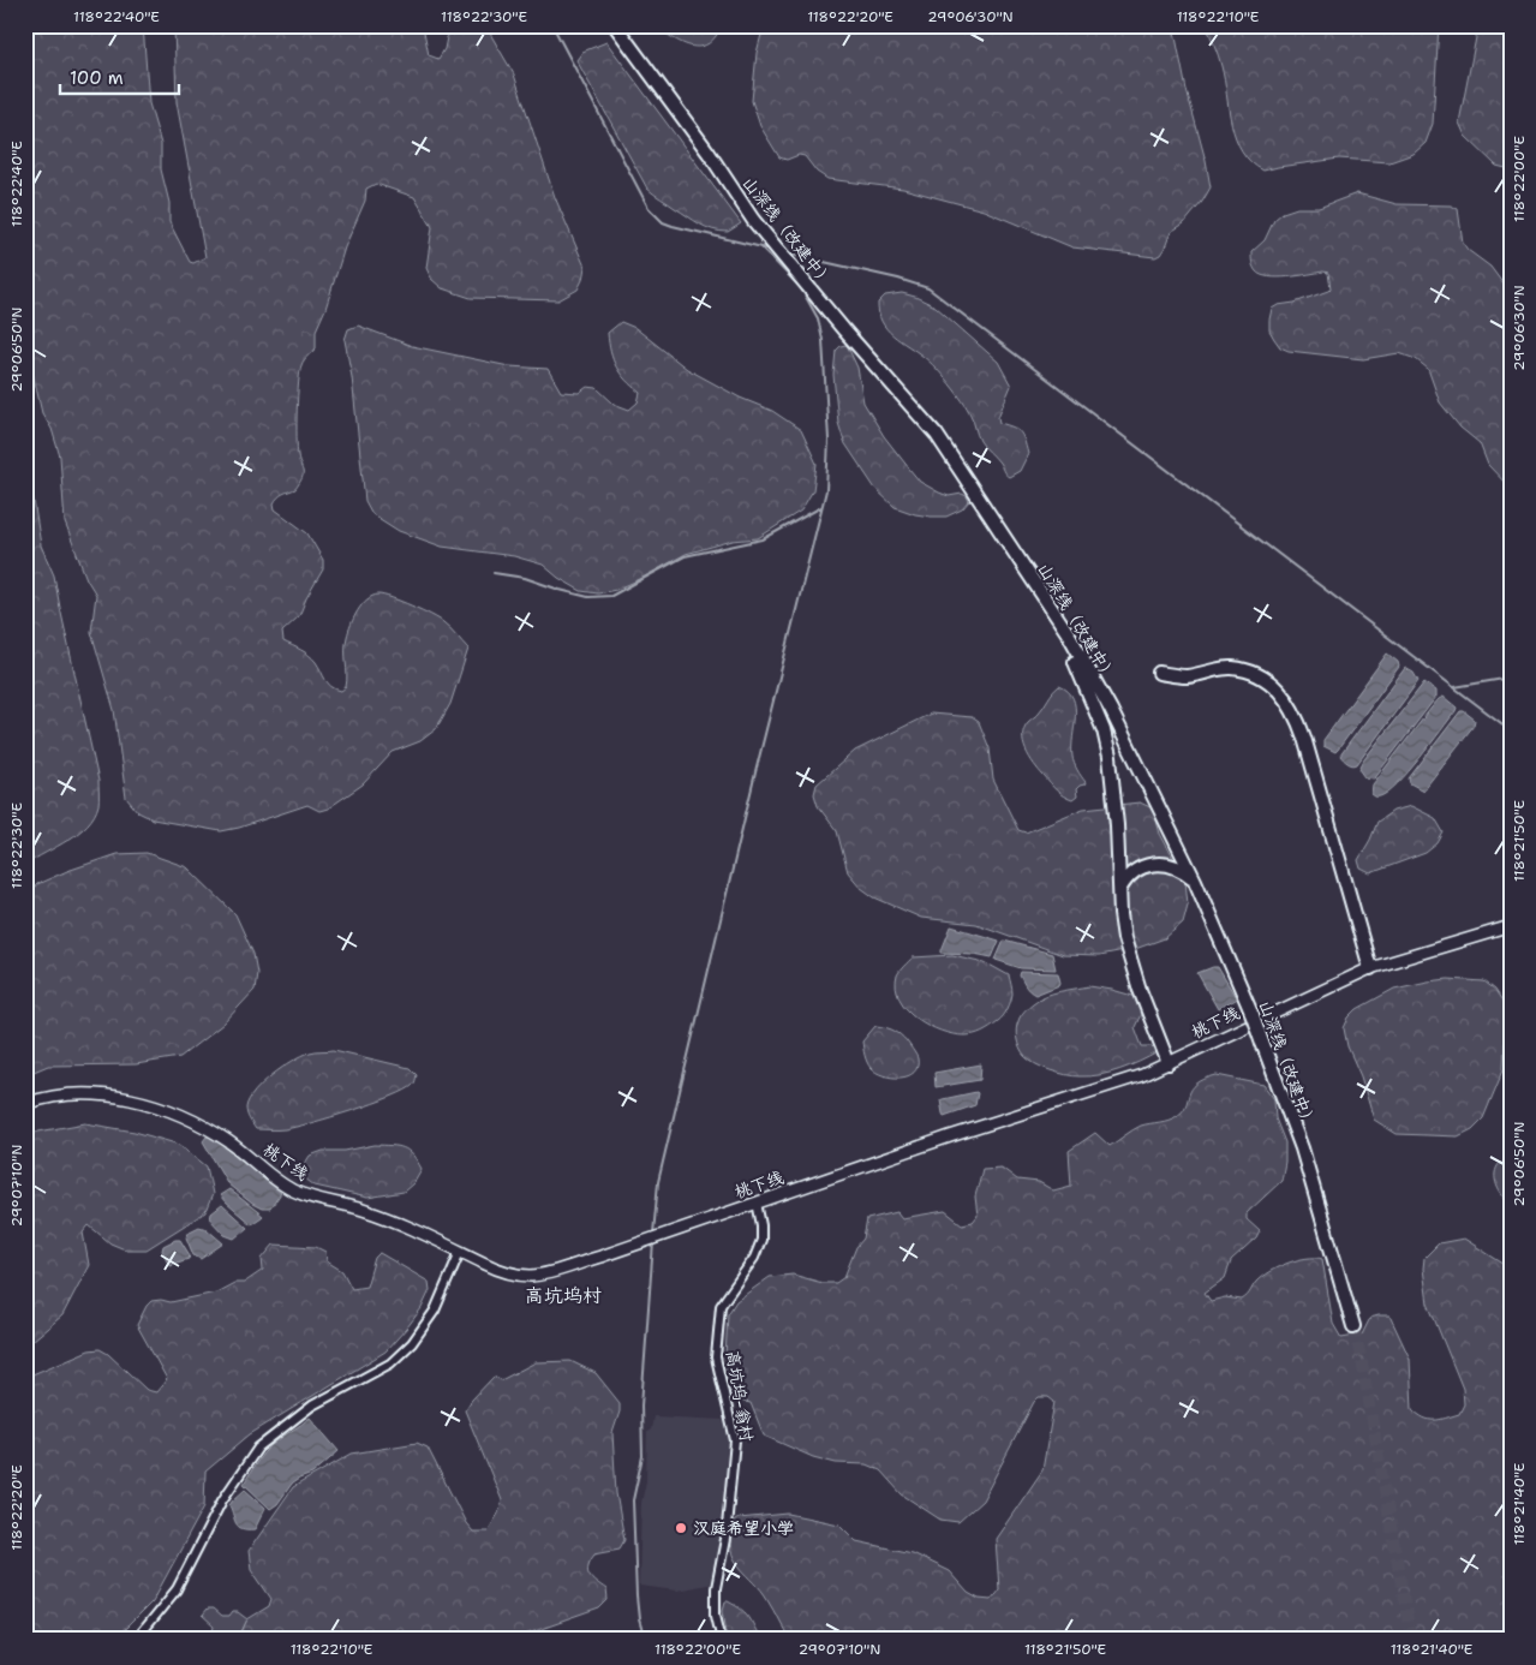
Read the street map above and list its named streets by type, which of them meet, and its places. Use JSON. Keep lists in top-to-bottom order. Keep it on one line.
{"streets":{"highway":["山深线（改建中）"],"main road":["桃下线"],"street":["高坑坞-翁村"]},"crossings":[["桃下线","高坑坞-翁村"]],"districts":["高坑坞村"],"places":["汉庭希望小学"],"scale_bar":"100 m","coordinates":["118°22'40\"E","118°22'30\"E","118°22'20\"E","29°06'30\"N","118°22'10\"E","118°22'00\"E","29°06'50\"N","118°21'50\"E","29°07'10\"N","118°21'40\"E"]}
